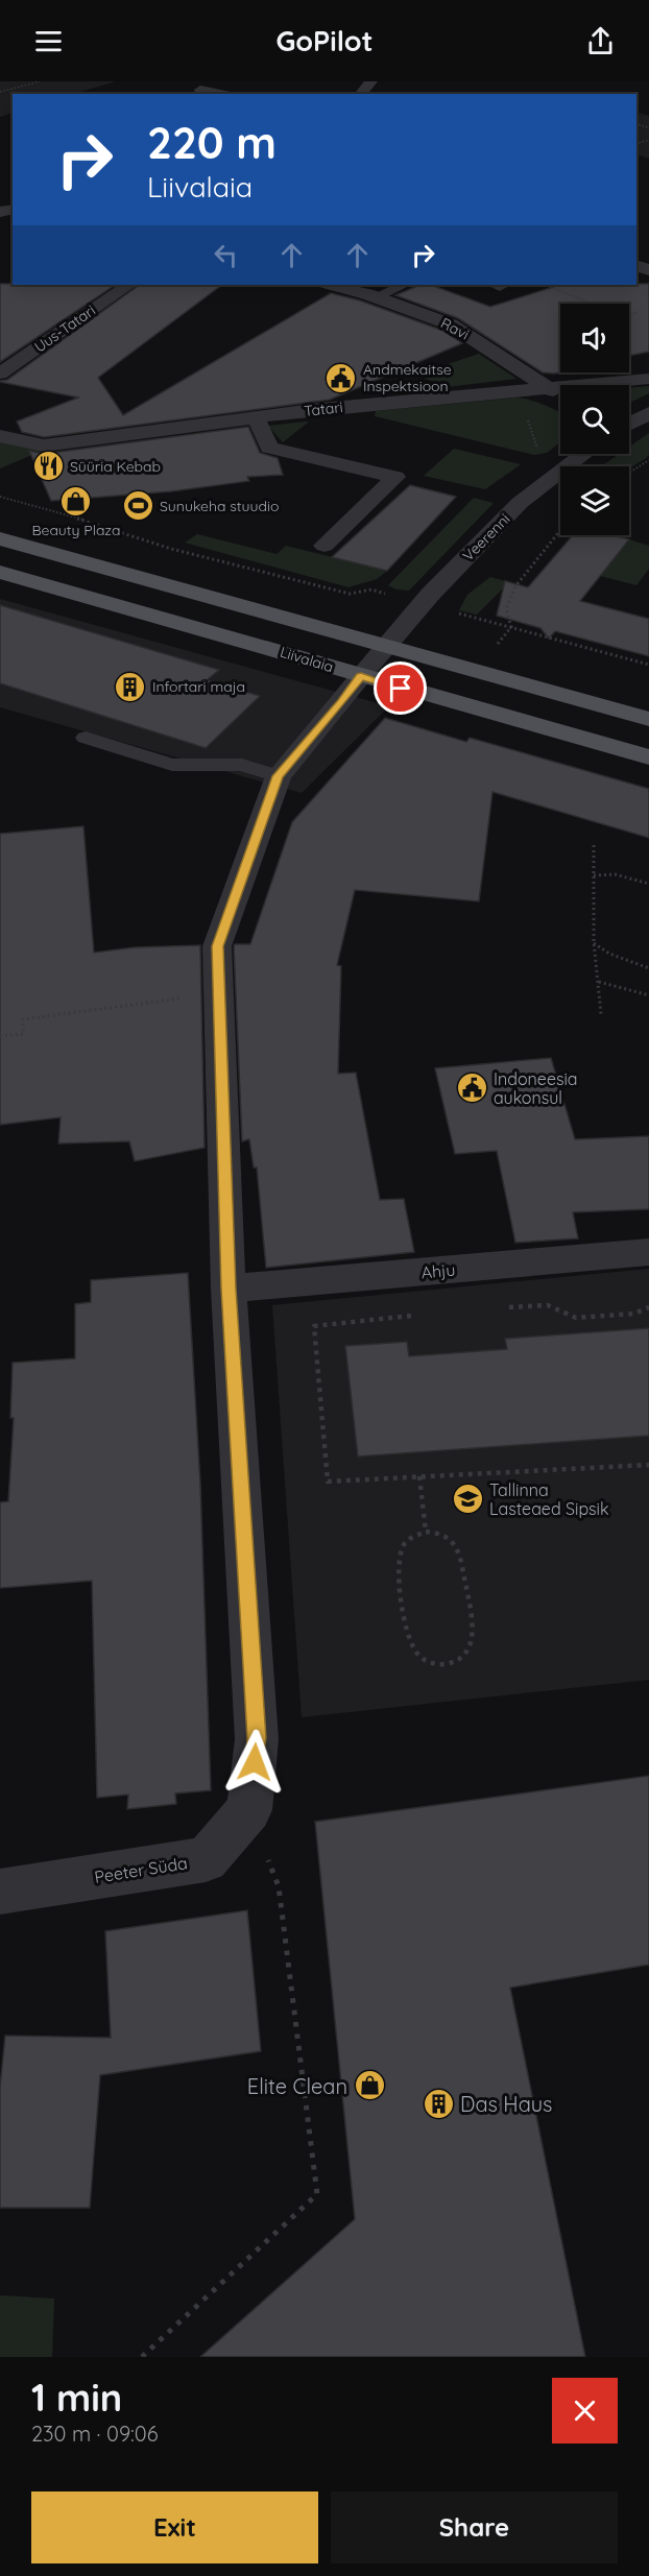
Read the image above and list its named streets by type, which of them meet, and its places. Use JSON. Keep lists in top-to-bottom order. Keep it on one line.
{"streets":{"main road":["Liivalaia"],"street":["Uus-Tatari","Ravi","Tatari","Veerenni","Ahju","Peeter Süda"]},"crossings":[["Ravi","Tatari"],["Veerenni","Liivalaia"]],"places":{"public building":["Andmekaitse Inspektsioon","Indoneesia aukonsul"],"restaurant":["Süüria Kebab"],"shop":["Beauty Plaza","Elite Clean"],"sports":["Sunukeha stuudio"],"building":["Infortari maja","Das Haus"],"school or university":["Tallinna Lasteaed Sipsik"]},"page":{"header":"GoPilot","turn":["220 m","Liivalaia"],"heading":["1 min","230 m · 09:06"],"buttons":["Exit","Share"]}}
